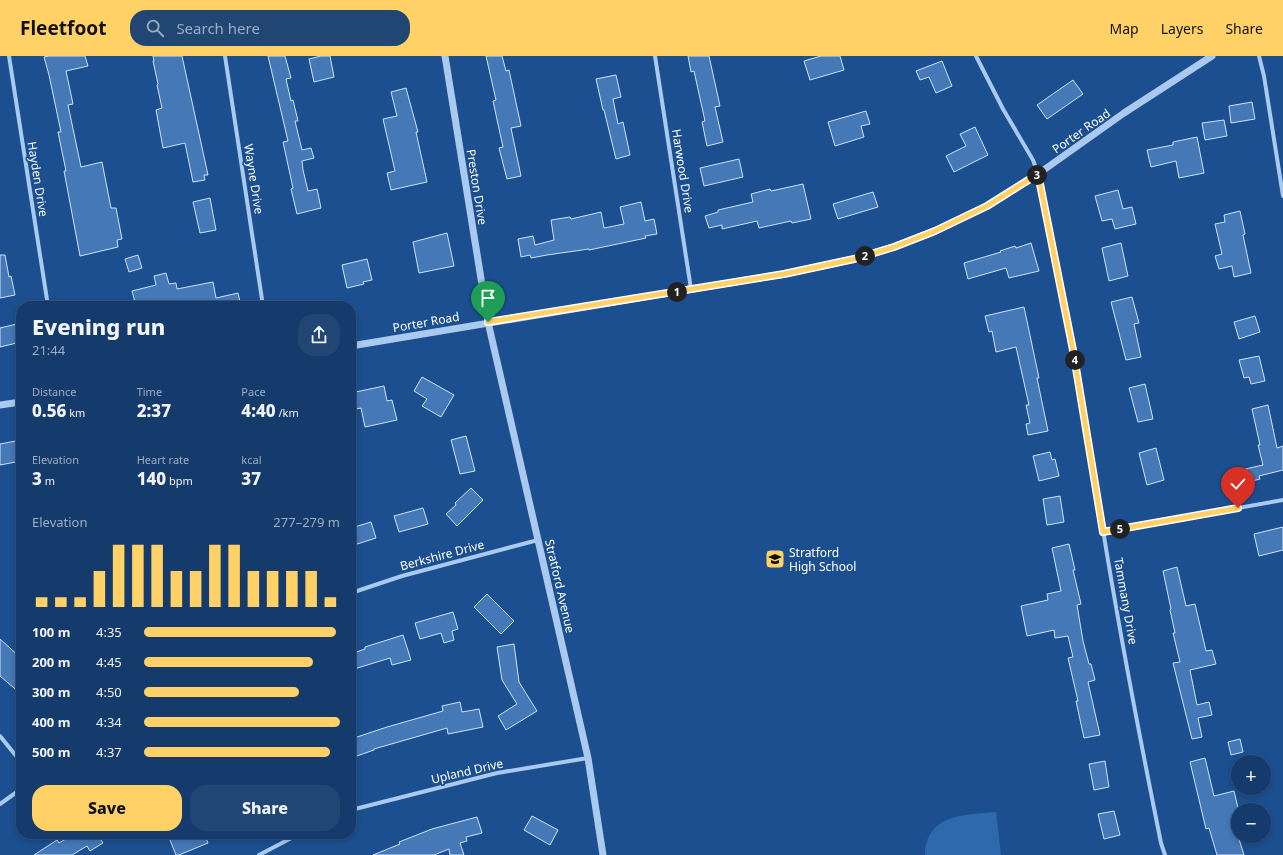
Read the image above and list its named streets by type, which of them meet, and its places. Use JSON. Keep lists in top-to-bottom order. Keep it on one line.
{"streets":{"street":["Porter Road","Harwood Drive","Hayden Drive","Wayne Drive","Preston Drive","Berkshire Drive","Stratford Avenue","Tammany Drive","Upland Drive"]},"crossings":[["Porter Road","Harwood Drive"],["Porter Road","Preston Drive"],["Porter Road","Stratford Avenue"],["Porter Road","Tammany Drive"],["Preston Drive","Stratford Avenue"],["Berkshire Drive","Stratford Avenue"],["Stratford Avenue","Upland Drive"]],"places":{"school or university":["Stratford High School"]},"page":{"header":"Fleetfoot","search":"Search here","nav":["Map","Layers","Share"],"pins":["3","2","1","4","5"],"heading":["Evening run","21:44"],"stats":[["Distance","0.56 km"],["Time","2:37"],["Pace","4:40 /km"],["Elevation","3 m"],["Heart rate","140 bpm"],["kcal","37"]],"chart":["Elevation","277–279 m"],"list":[{"name":"100 m","note":"4:35"},{"name":"200 m","note":"4:45"},{"name":"300 m","note":"4:50"},{"name":"400 m","note":"4:34"},{"name":"500 m","note":"4:37"}],"map_buttons":["+","−"],"buttons":["Save","Share"]}}
